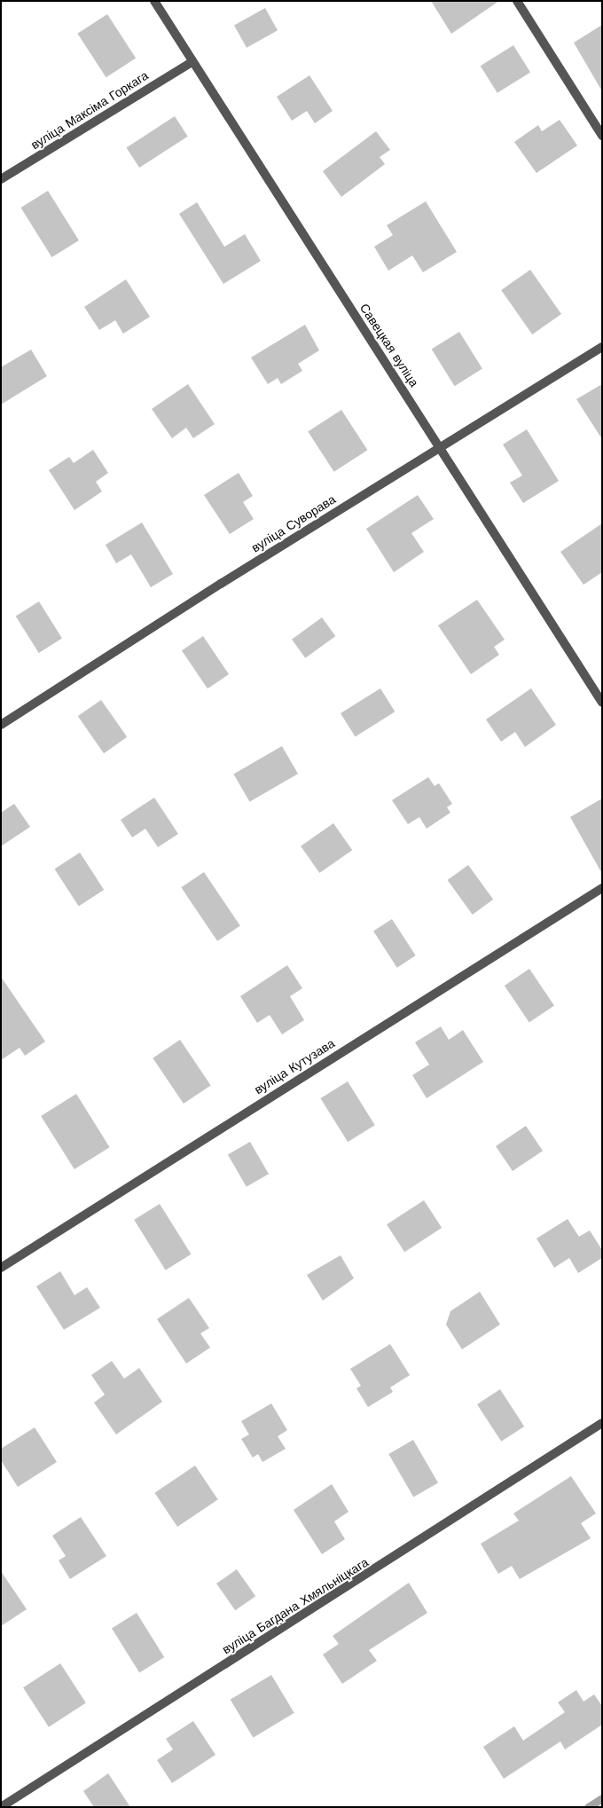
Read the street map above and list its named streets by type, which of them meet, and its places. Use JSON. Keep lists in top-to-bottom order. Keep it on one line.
{"streets":{"street":["вуліца Максіма Горкага","Савецкая вуліца","вуліца Суворава","вуліца Кутузава","вуліца Багдана Хмяльніцкага"]},"crossings":[["вуліца Максіма Горкага","Савецкая вуліца"],["Савецкая вуліца","вуліца Суворава"]]}
